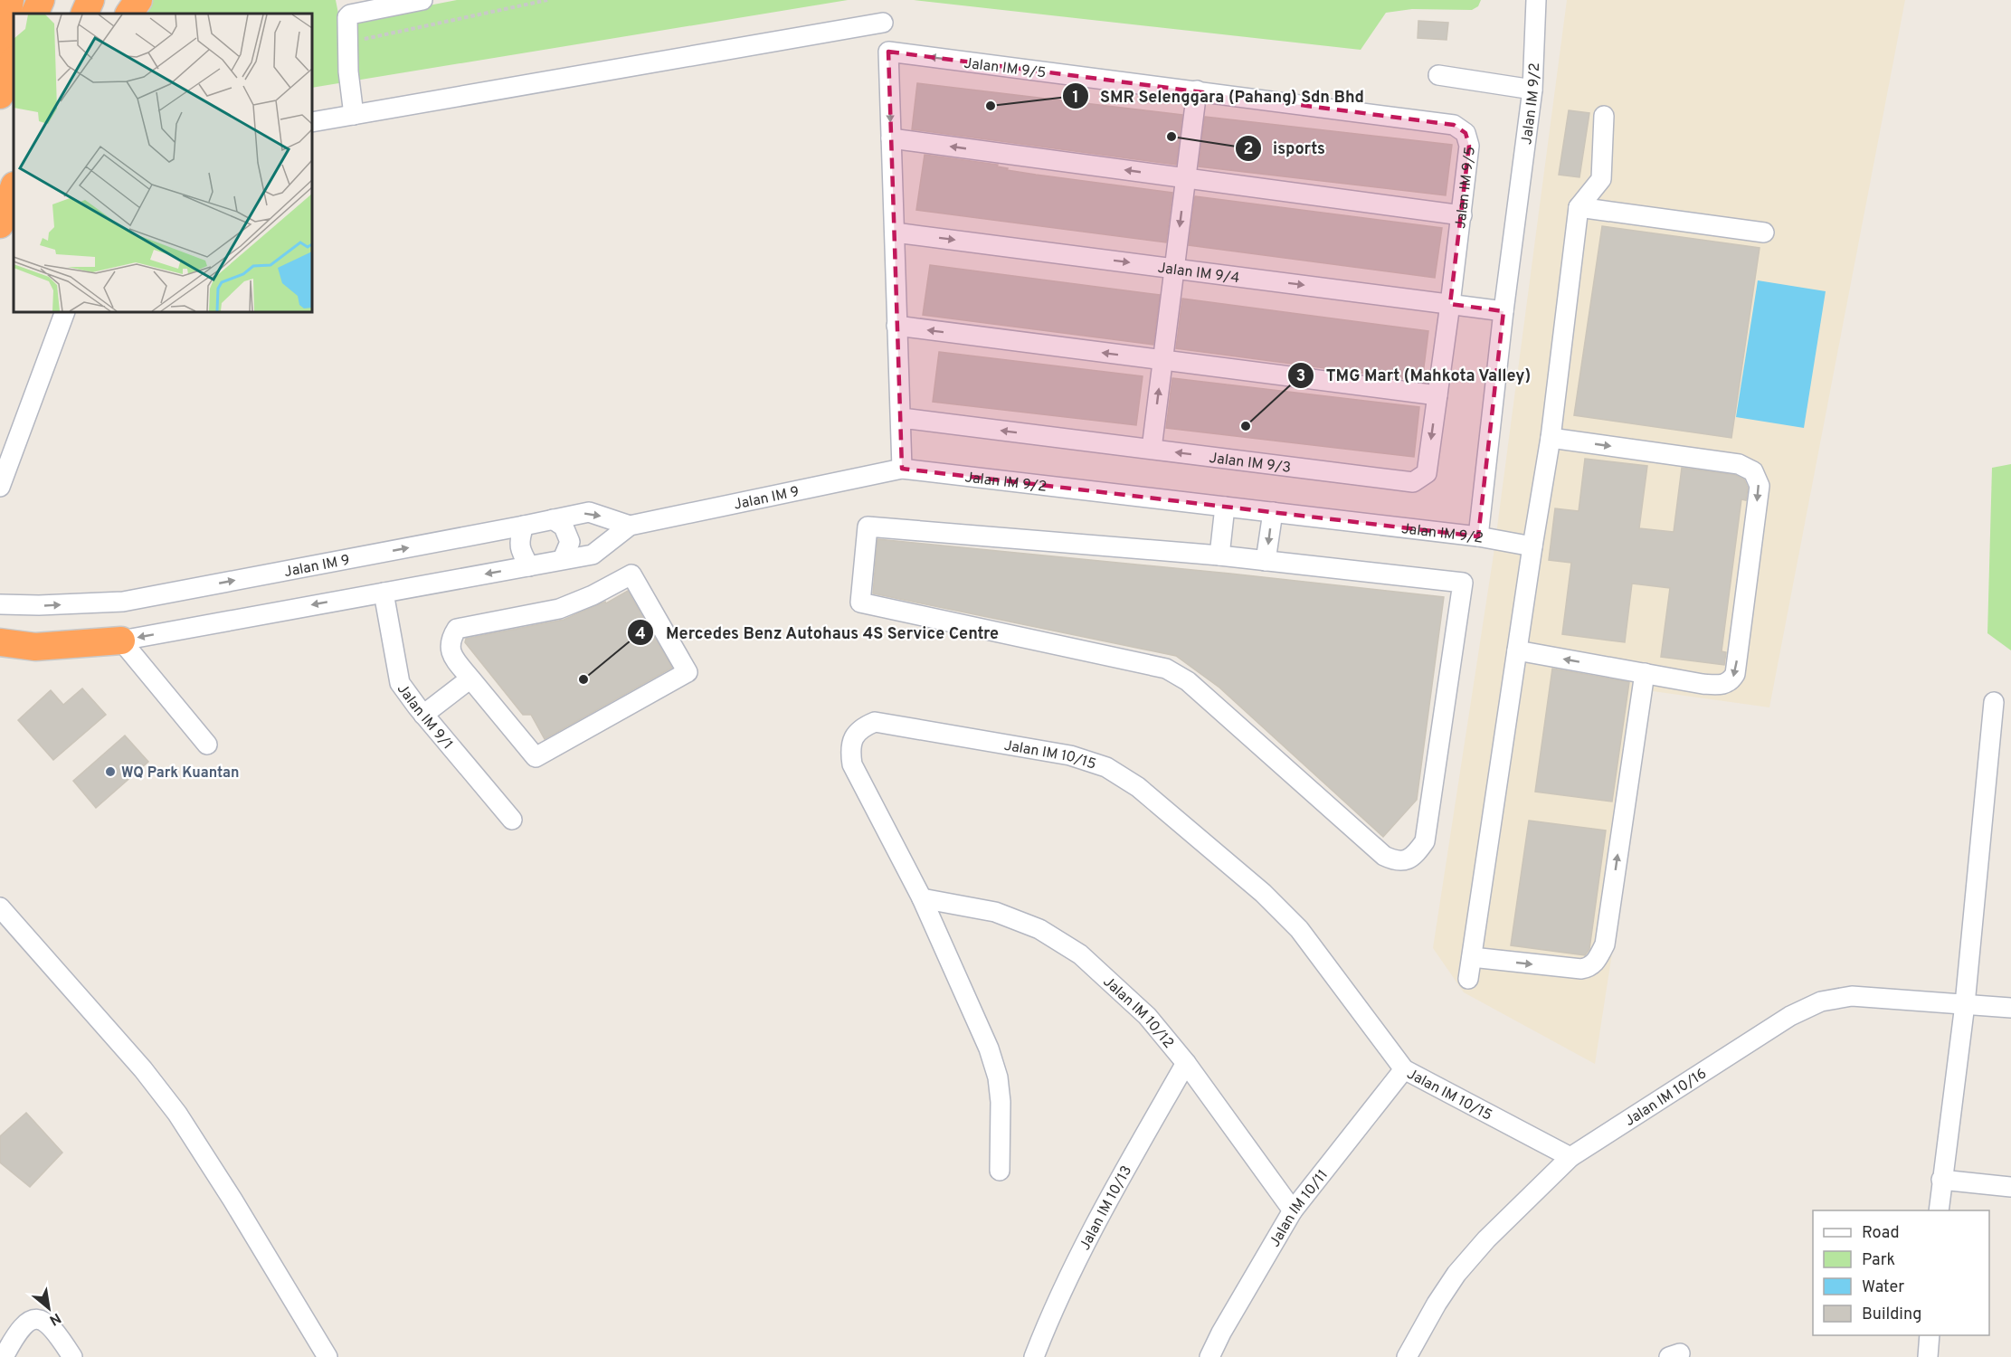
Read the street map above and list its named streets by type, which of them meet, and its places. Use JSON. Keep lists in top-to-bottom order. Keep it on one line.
{"streets":{"street":["Jalan IM 9/5","Jalan IM 9/2","Jalan IM 9/4","Jalan IM 9/3","Jalan IM 9","Jalan IM 9/1","Jalan IM 10/15","Jalan IM 10/12","Jalan IM 10/16","Jalan IM 10/13","Jalan IM 10/11"]},"crossings":[["Jalan IM 9/5","Jalan IM 9/4"],["Jalan IM 9/5","Jalan IM 9/3"],["Jalan IM 9/2","Jalan IM 9/4"],["Jalan IM 9/2","Jalan IM 9"],["Jalan IM 9/4","Jalan IM 9/3"],["Jalan IM 9","Jalan IM 9/1"],["Jalan IM 10/15","Jalan IM 10/12"],["Jalan IM 10/15","Jalan IM 10/16"],["Jalan IM 10/15","Jalan IM 10/11"],["Jalan IM 10/12","Jalan IM 10/13"],["Jalan IM 10/12","Jalan IM 10/11"]],"places":["SMR Selenggara (Pahang) Sdn Bhd","isports","TMG Mart (Mahkota Valley)","Mercedes Benz Autohaus 4S Service Centre","WQ Park Kuantan"],"legend":["Road","Park","Water","Building"],"north":"bottom right"}
